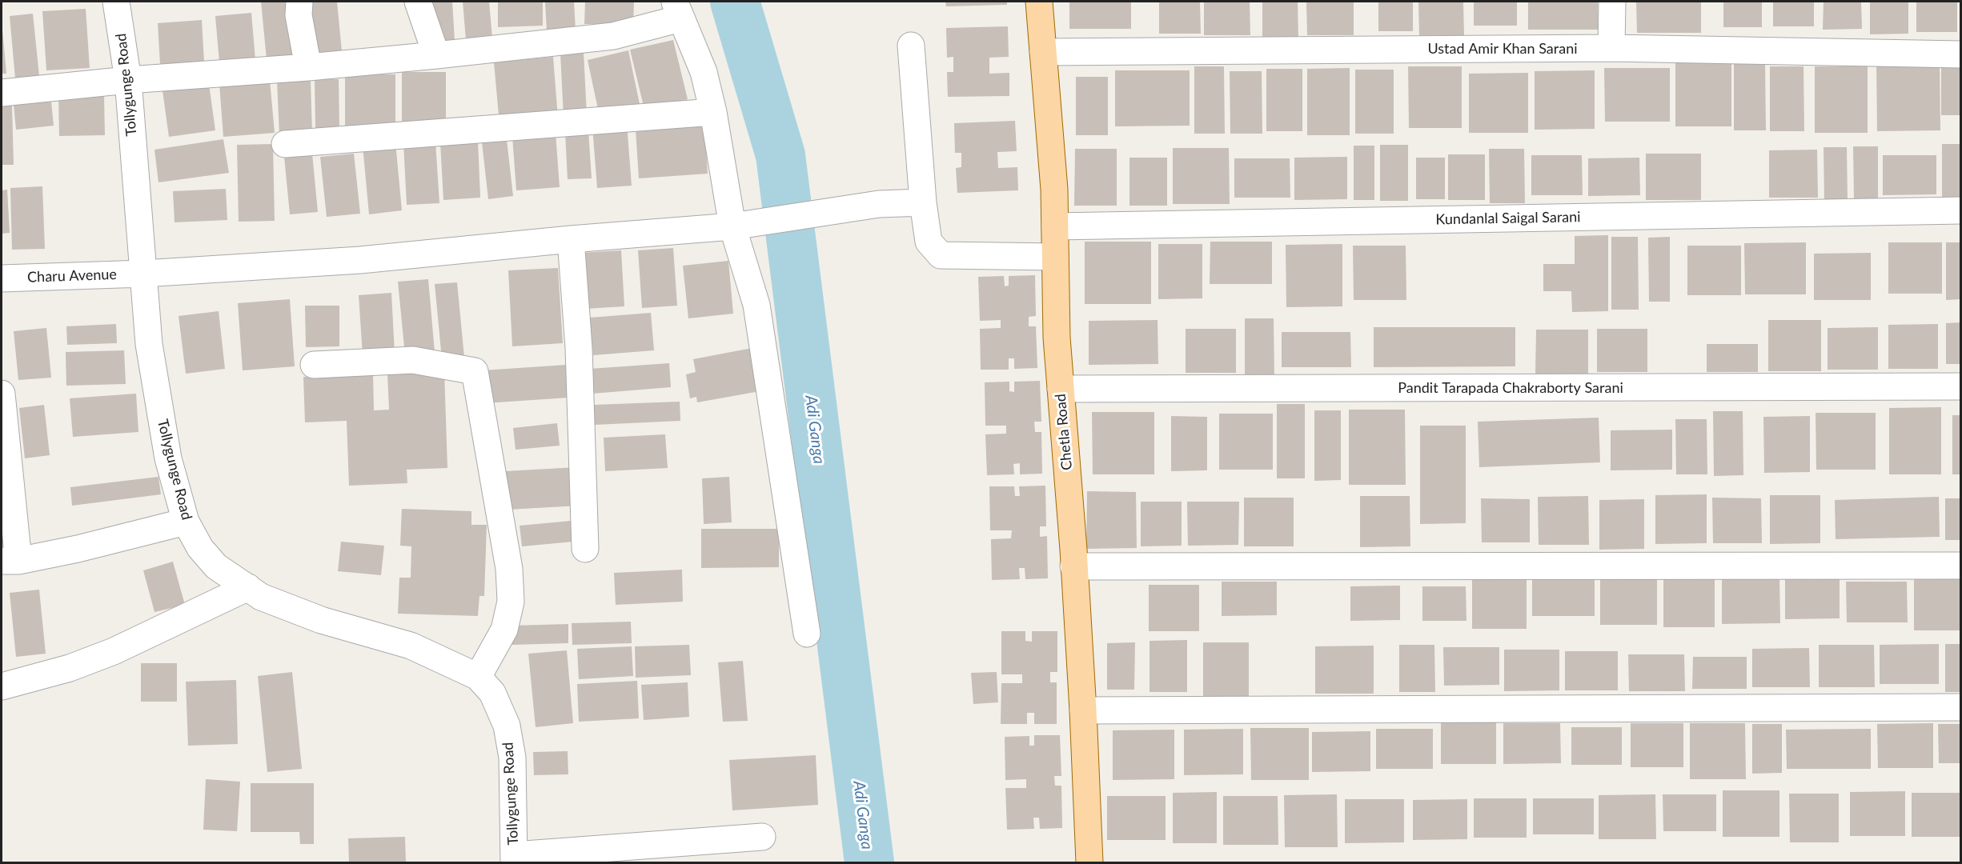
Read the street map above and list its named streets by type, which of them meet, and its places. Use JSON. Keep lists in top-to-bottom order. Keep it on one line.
{"streets":{"main road":["Chetla Road"],"street":["Ustad Amir Khan Sarani","Tollygunge Road","Kundanlal Saigal Sarani","Charu Avenue","Pandit Tarapada Chakraborty Sarani"]},"crossings":[["Ustad Amir Khan Sarani","Chetla Road"],["Tollygunge Road","Charu Avenue"],["Kundanlal Saigal Sarani","Chetla Road"],["Pandit Tarapada Chakraborty Sarani","Chetla Road"]],"water":["Adi Ganga"]}
